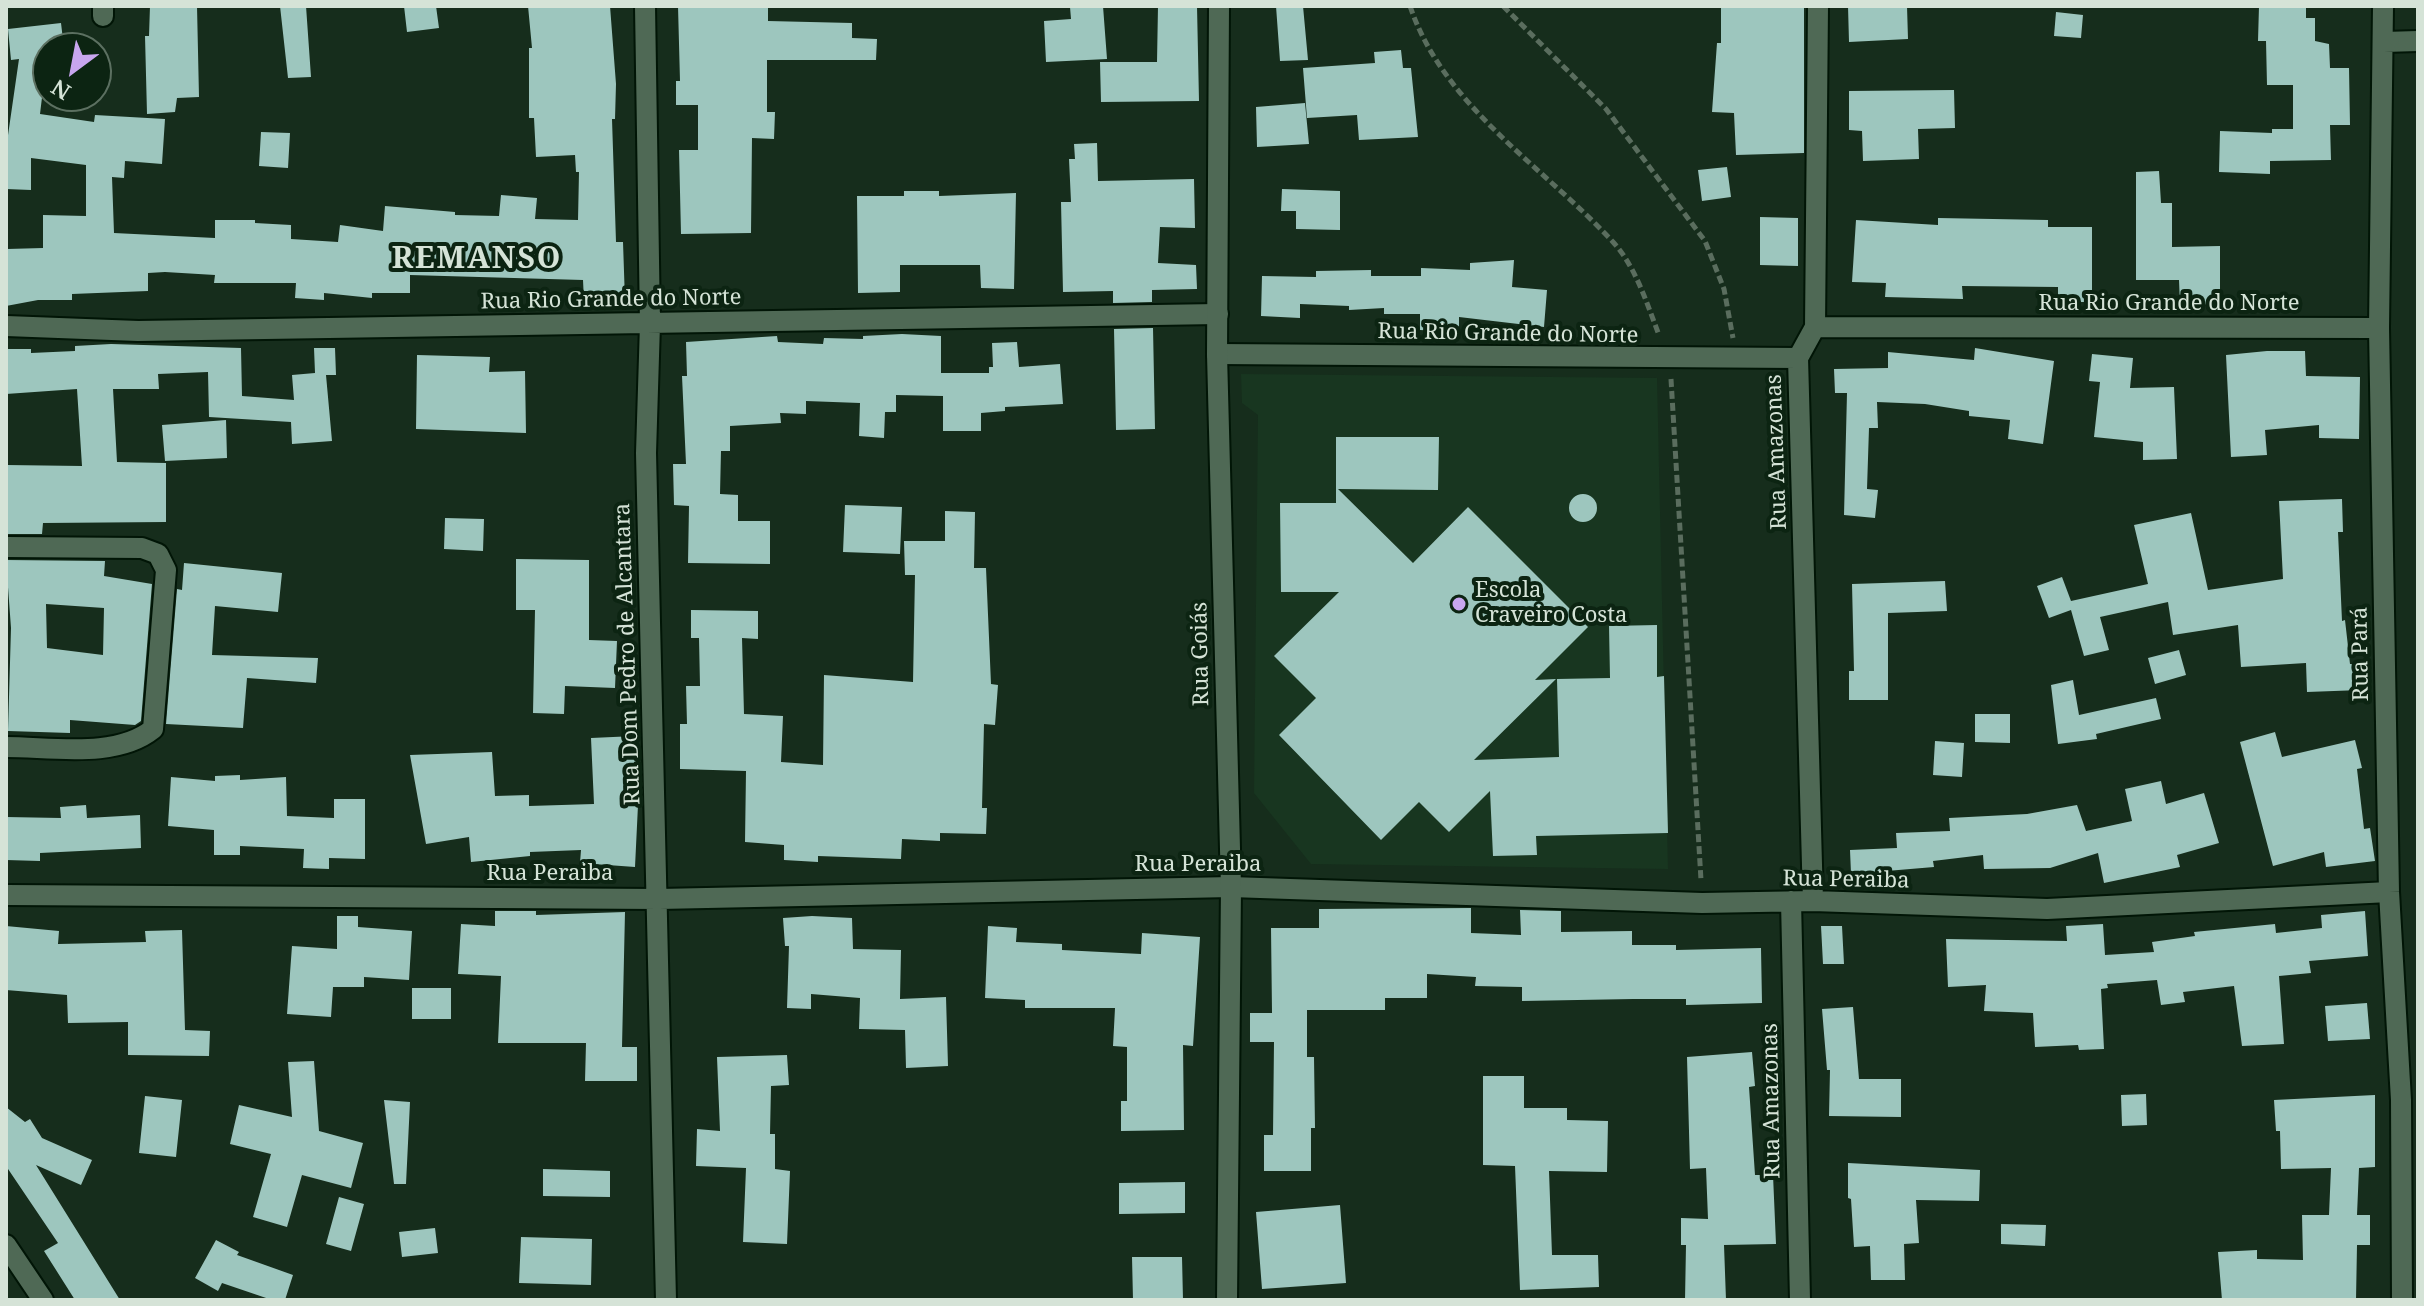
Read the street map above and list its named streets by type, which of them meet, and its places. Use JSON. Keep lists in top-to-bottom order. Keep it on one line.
{"streets":{"street":["Rua Rio Grande do Norte","Rua Amazonas","Rua Dom Pedro de Alcantara","Rua Goiás","Rua Pará","Rua Peraiba"]},"crossings":[["Rua Rio Grande do Norte","Rua Amazonas"],["Rua Rio Grande do Norte","Rua Dom Pedro de Alcantara"],["Rua Rio Grande do Norte","Rua Goiás"],["Rua Rio Grande do Norte","Rua Pará"],["Rua Amazonas","Rua Peraiba"],["Rua Dom Pedro de Alcantara","Rua Peraiba"],["Rua Goiás","Rua Peraiba"],["Rua Pará","Rua Peraiba"]],"districts":["REMANSO"],"places":["Escola Craveiro Costa"],"north":"bottom left"}
